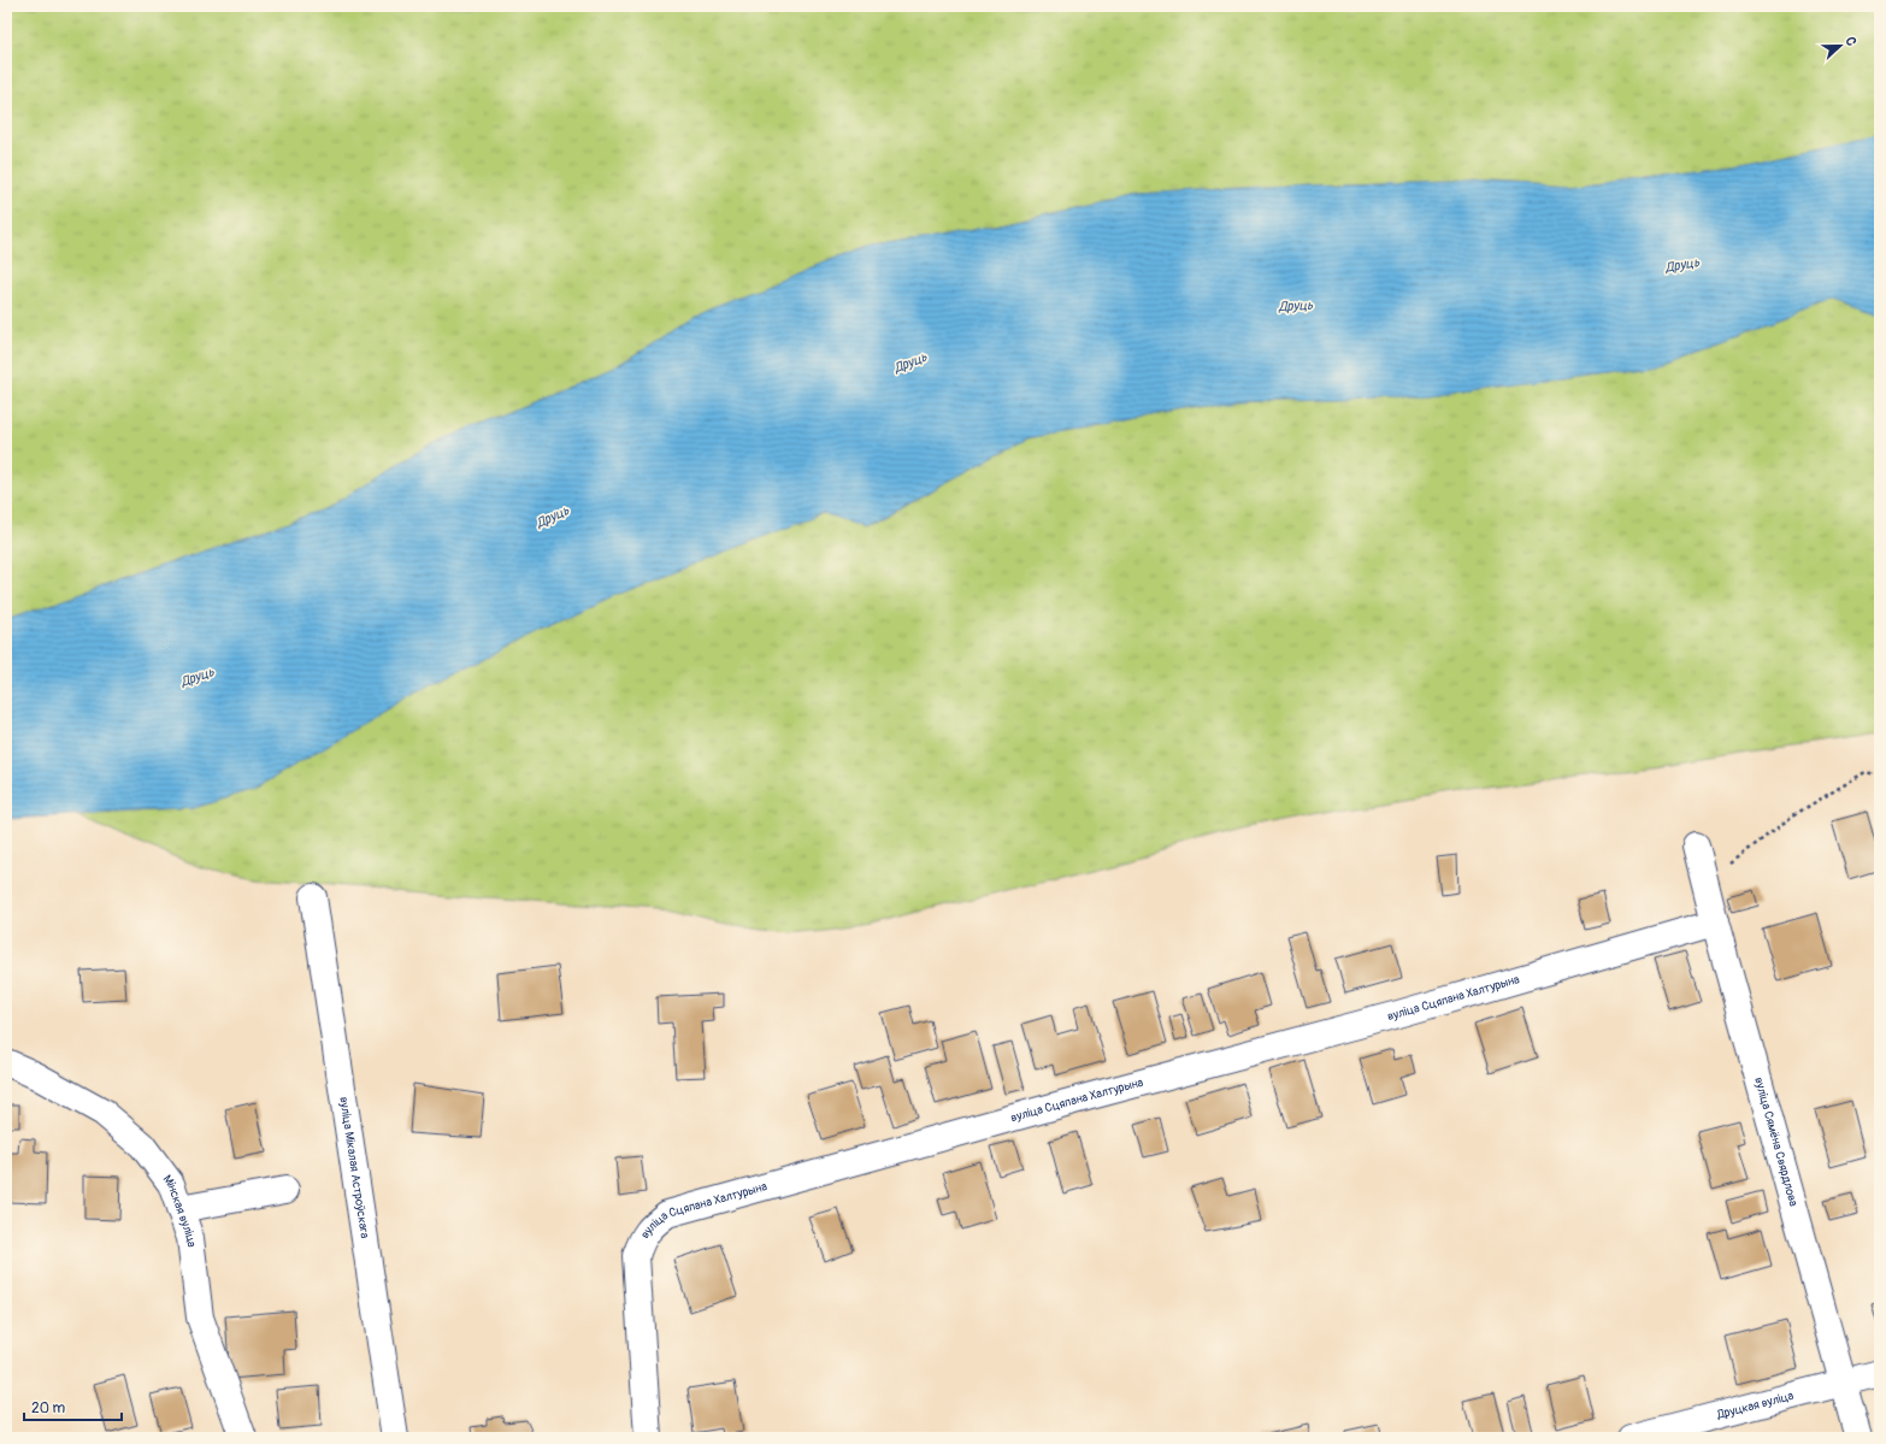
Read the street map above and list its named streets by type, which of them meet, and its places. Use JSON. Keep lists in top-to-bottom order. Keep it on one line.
{"streets":{"street":["вуліца Сцяпана Халтурына","вуліца Сямёна Свярдлова","вуліца Мікалая Астроўскага","Мінская вуліца","Друцкая вуліца"]},"crossings":[["вуліца Сцяпана Халтурына","вуліца Сямёна Свярдлова"],["вуліца Сямёна Свярдлова","Друцкая вуліца"]],"water":["Друць"],"scale_bar":"20 m","north":"right"}
